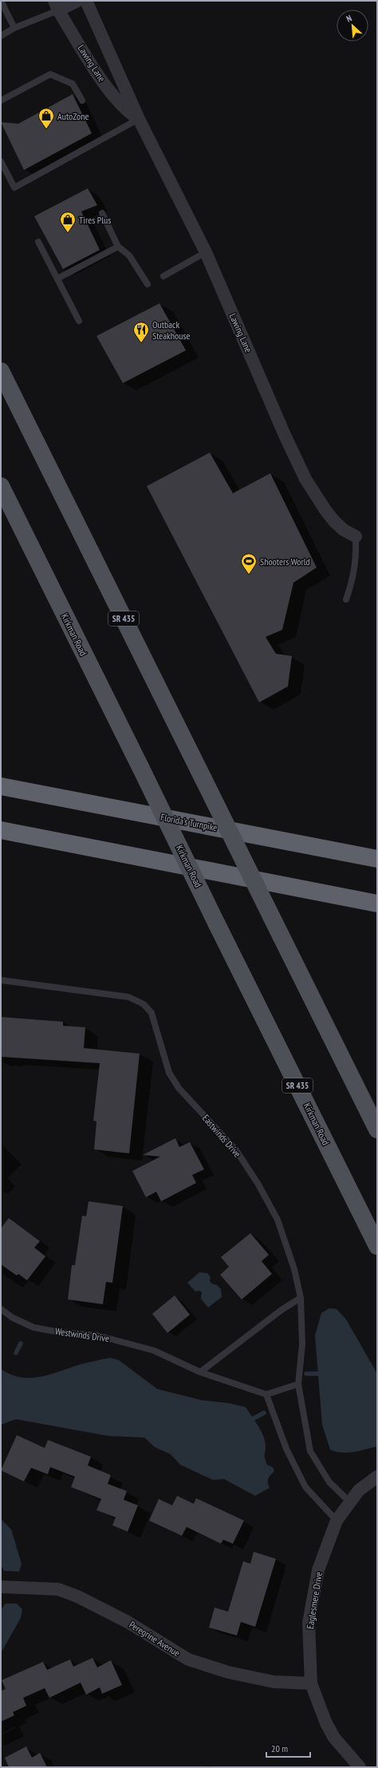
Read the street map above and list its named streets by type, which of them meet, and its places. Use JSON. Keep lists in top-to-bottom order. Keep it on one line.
{"streets":{"highway":["Florida's Turnpike"],"main road":["SR 435","Kirkman Road"],"street":["Lawing Lane","Eaglesmere Drive","Peregrine Avenue"],"lane":["Eastwinds Drive","Westwinds Drive"]},"crossings":[["Eastwinds Drive","Eaglesmere Drive"],["Eaglesmere Drive","Peregrine Avenue"]],"places":{"shop":["AutoZone","Tires Plus"],"restaurant":["Outback Steakhouse"],"sports":["Shooters World"]},"scale_bar":"20 m","north":"top left"}
